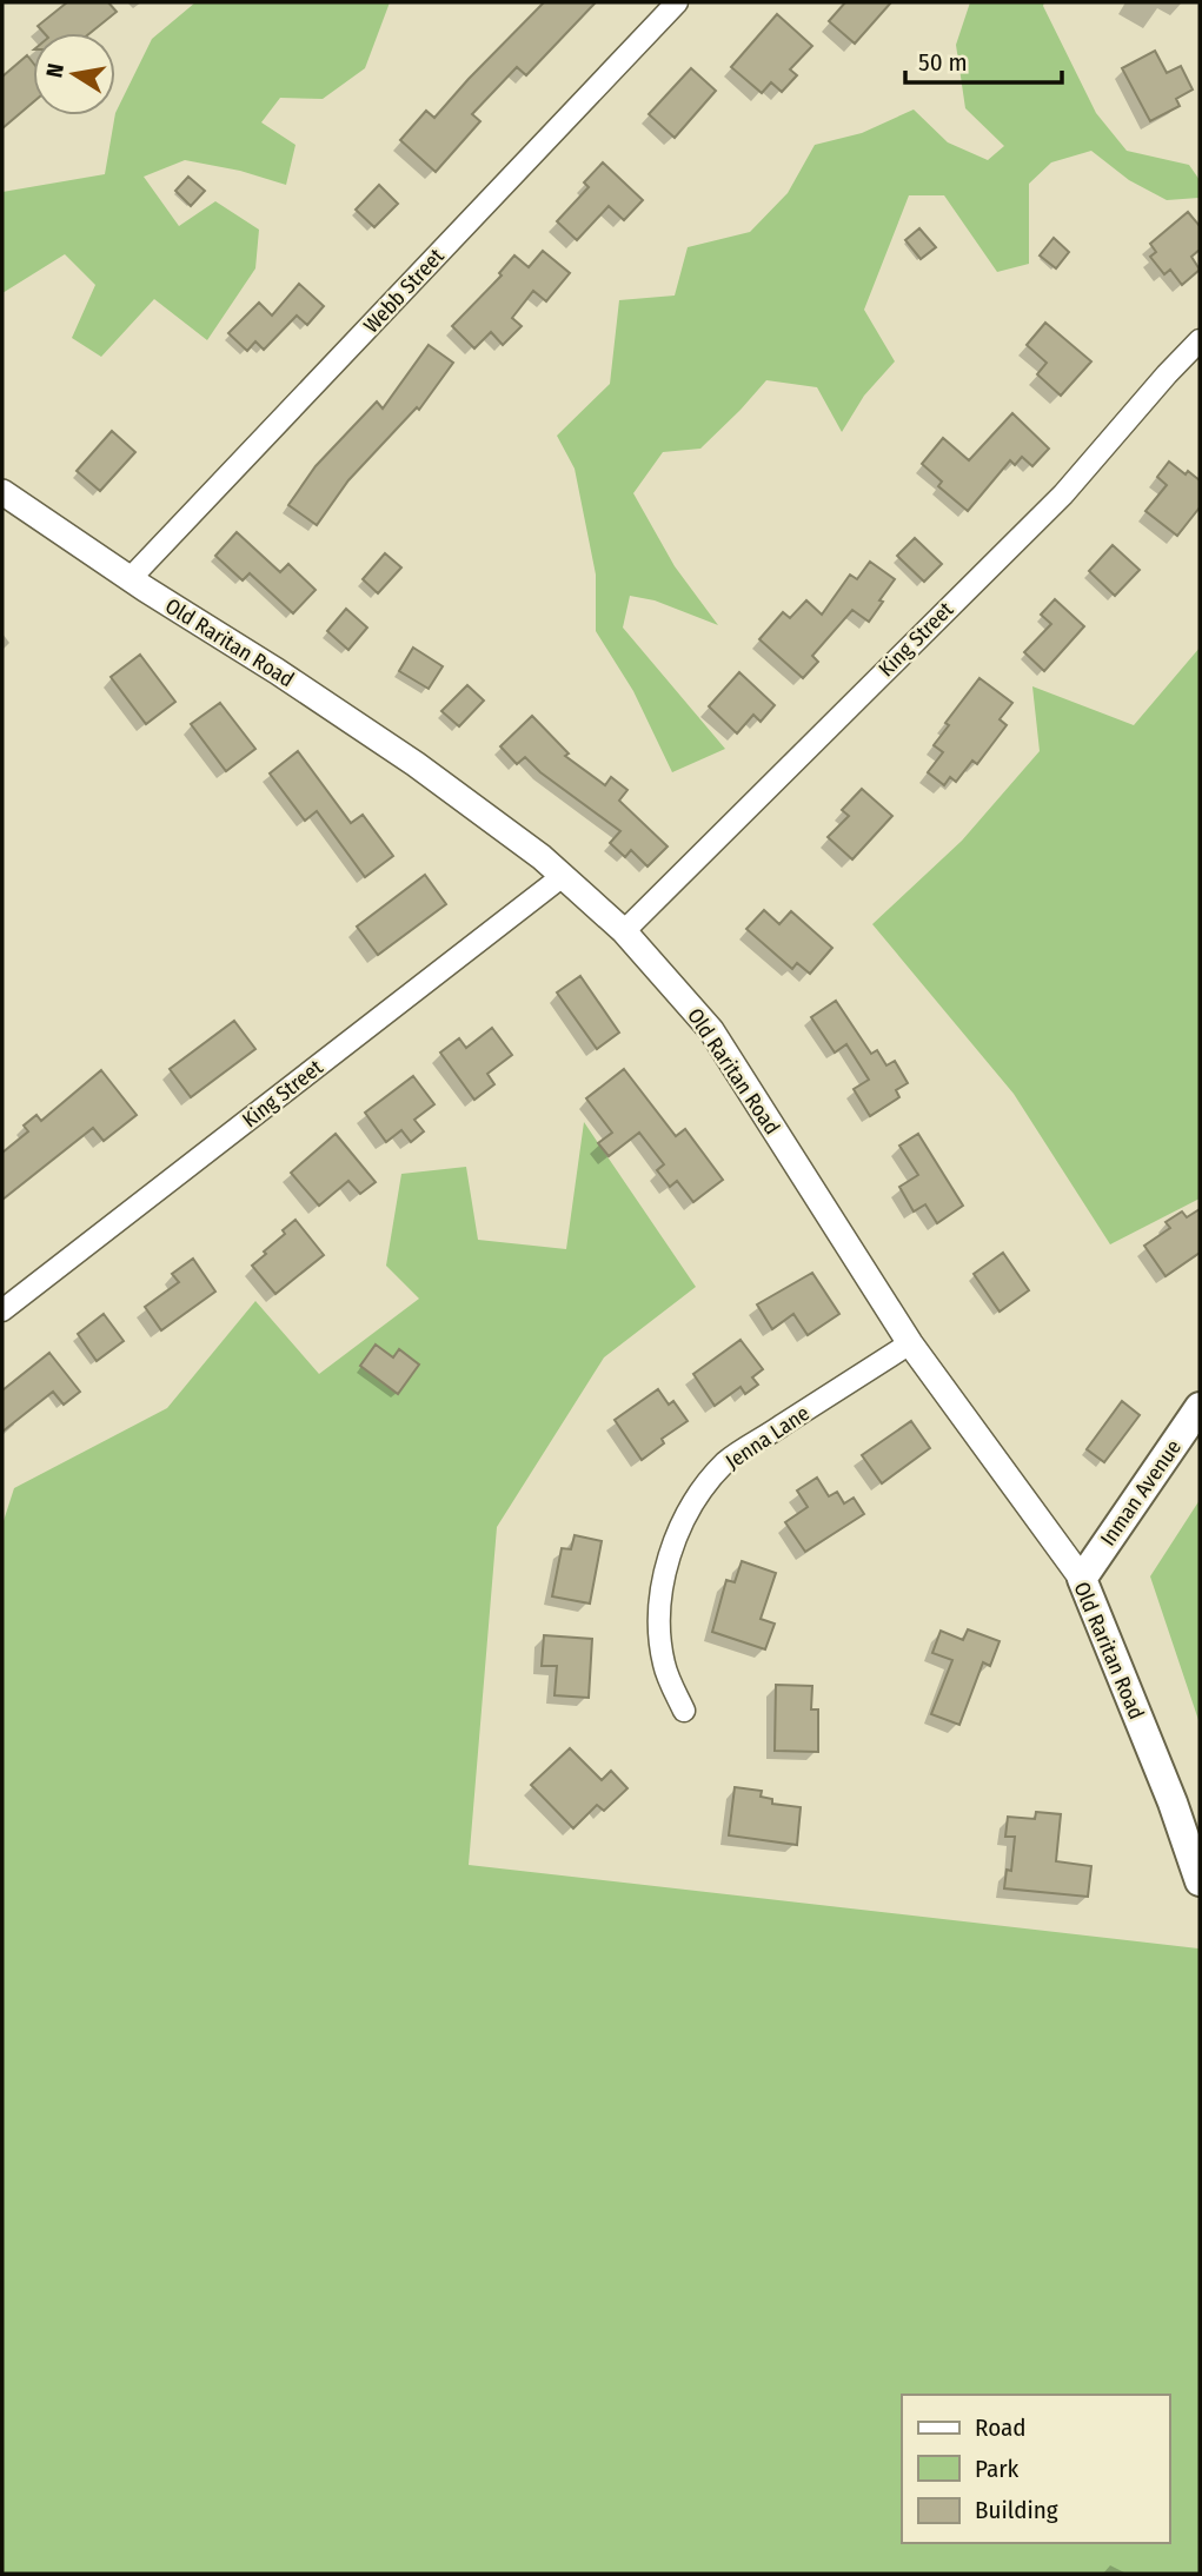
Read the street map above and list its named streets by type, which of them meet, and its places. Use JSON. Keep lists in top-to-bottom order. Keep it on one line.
{"streets":{"main road":["Old Raritan Road","Inman Avenue"],"street":["Webb Street","King Street","Jenna Lane"]},"crossings":[["Webb Street","Old Raritan Road"],["King Street","Old Raritan Road"],["Old Raritan Road","Jenna Lane"],["Old Raritan Road","Inman Avenue"]],"legend":["Road","Park","Building"],"scale_bar":"50 m","north":"left"}
